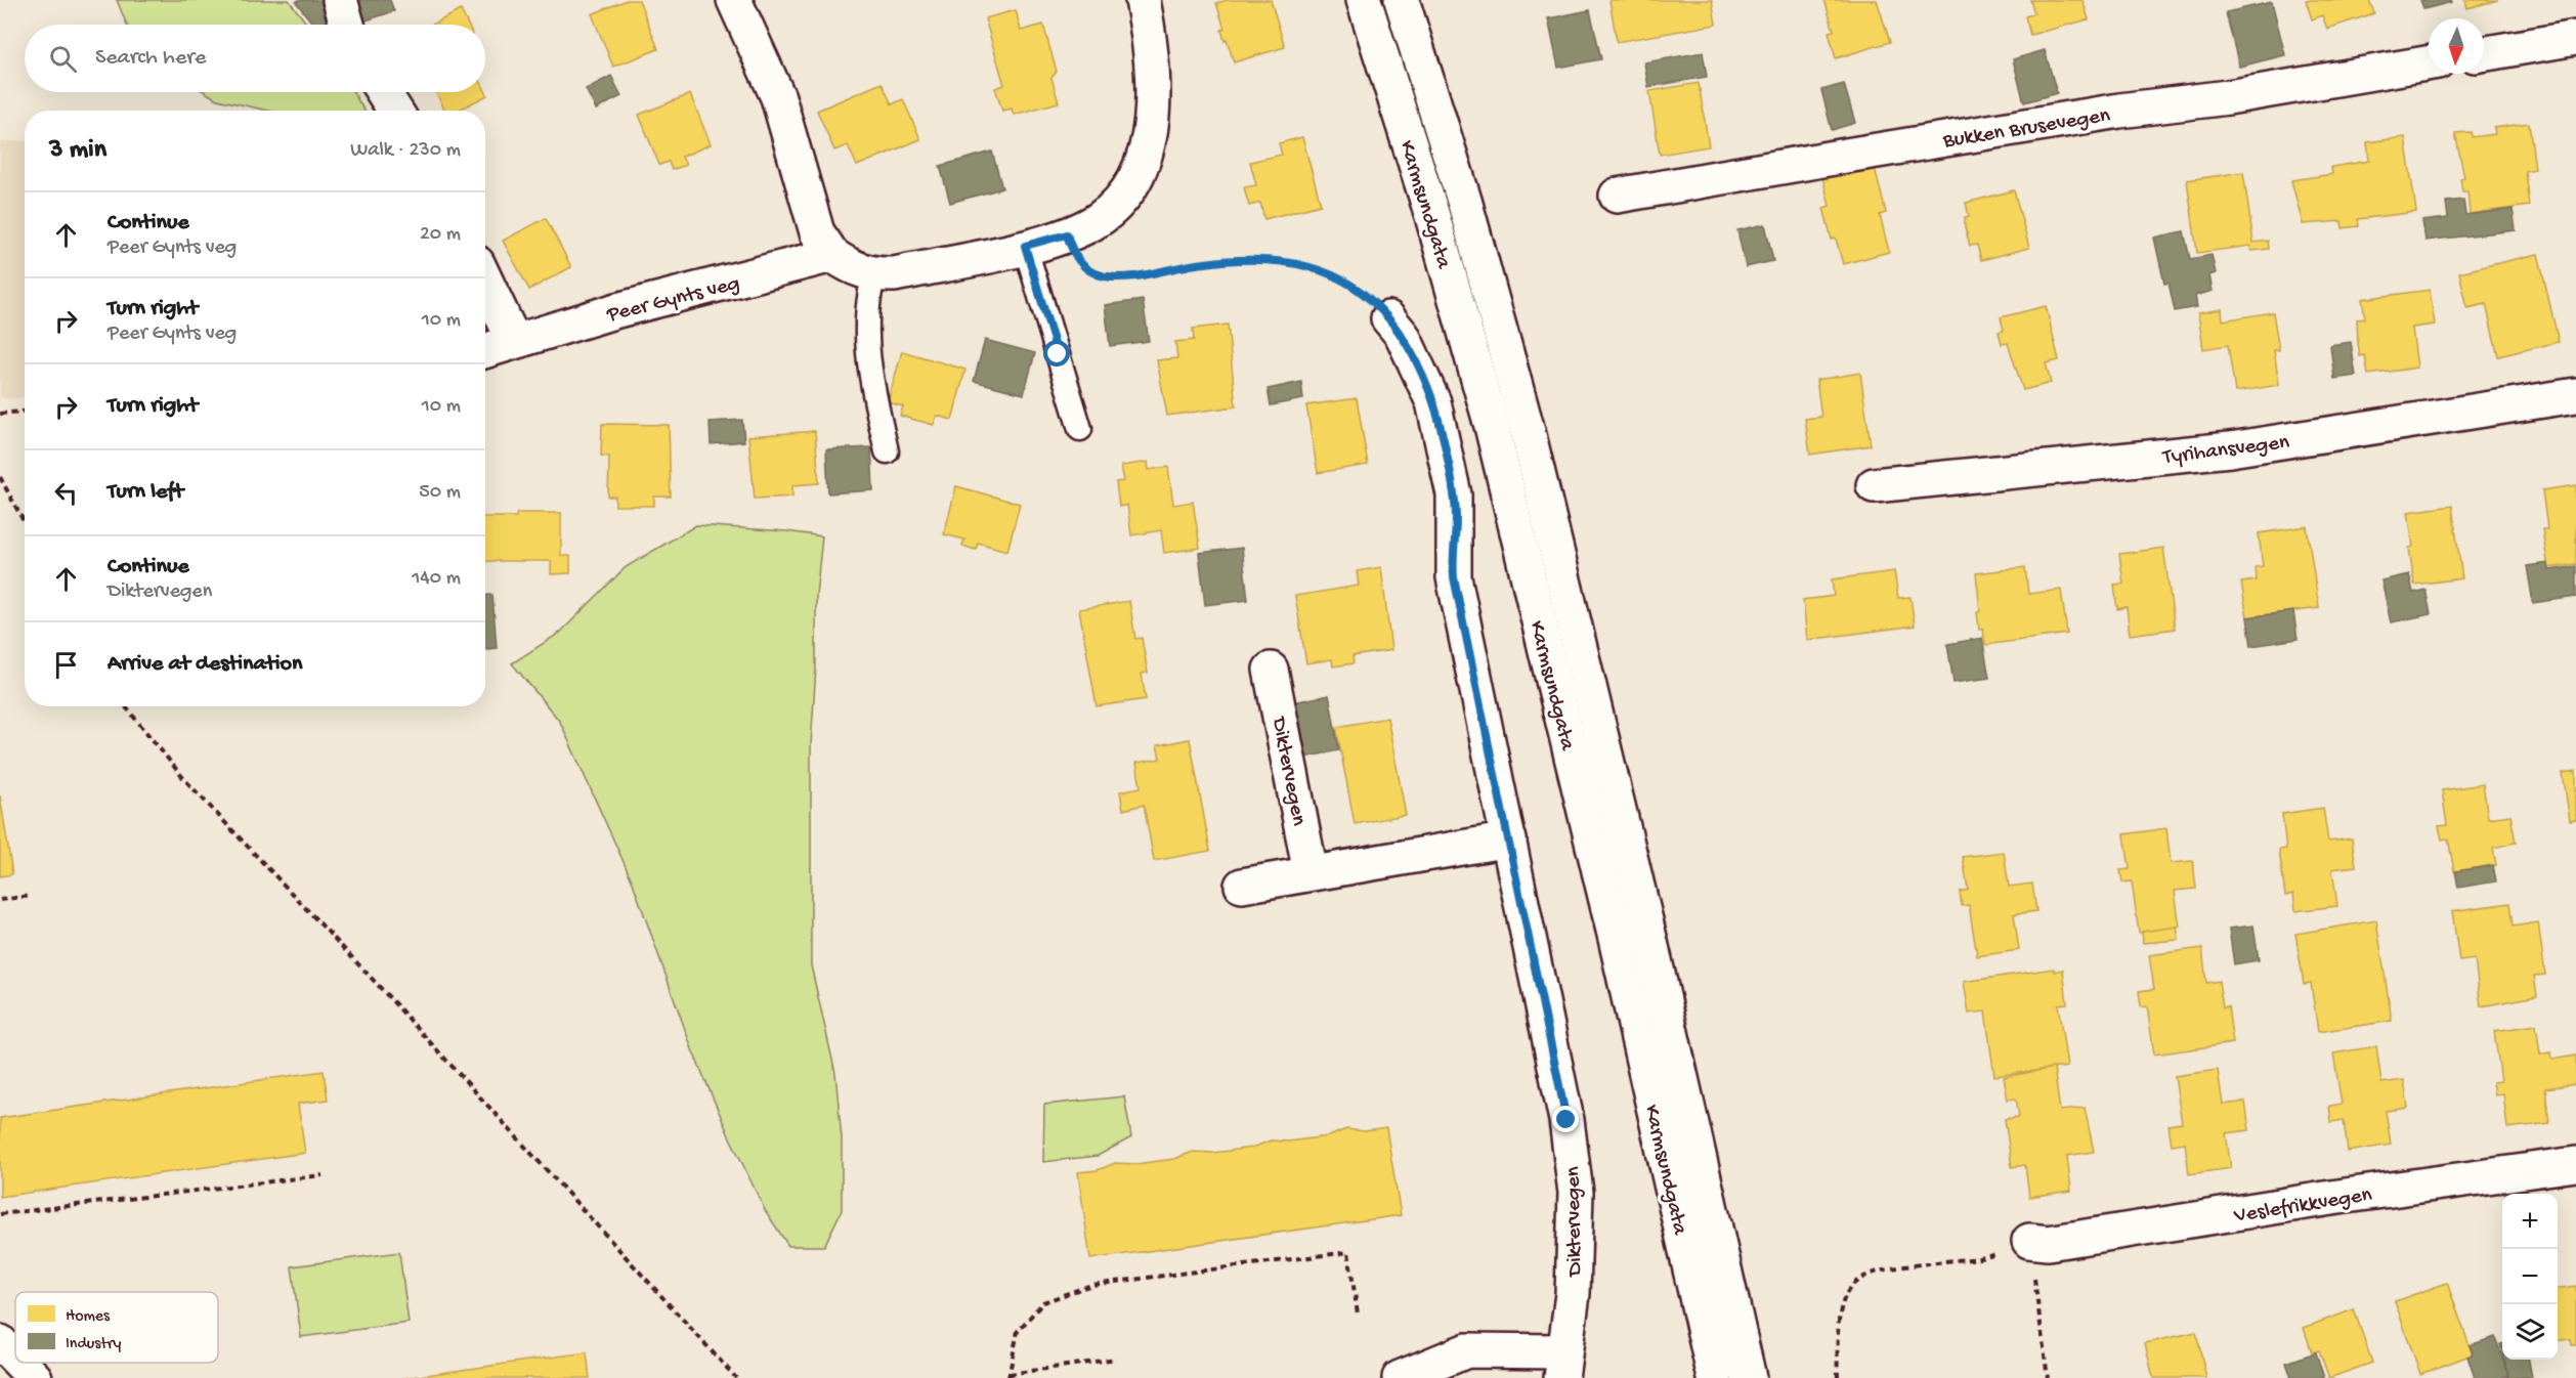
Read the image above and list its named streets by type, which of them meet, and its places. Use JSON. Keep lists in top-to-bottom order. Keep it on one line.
{"streets":{"main road":["Bukken Brusevegen","Karmsundgata","Peer Gynts veg","Tyrihansvegen","Diktervegen","Veslefrikkvegen"]},"legend":["Homes","Industry"],"north":"bottom","page":{"search":"Search here","heading":["3 min","Walk · 230 m"],"list":[["Continue","Peer Gynts veg","20 m"],["Turn right","Peer Gynts veg","10 m"],["Turn right","10 m"],["Turn left","50 m"],["Continue","Diktervegen","140 m"],"Arrive at destination"],"map_buttons":["+","−"]}}
